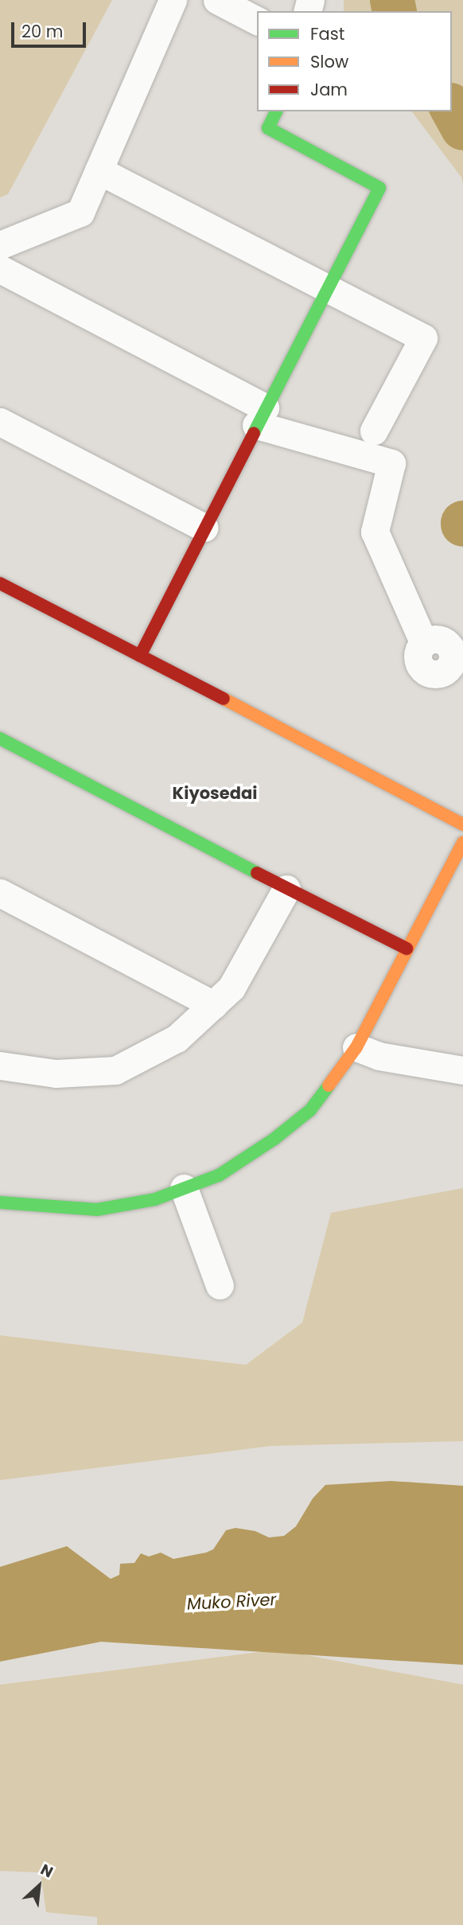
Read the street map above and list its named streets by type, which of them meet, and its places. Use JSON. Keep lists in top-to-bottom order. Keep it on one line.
{"districts":["Kiyosedai"],"water":["Muko River"],"legend":["Fast","Slow","Jam"],"scale_bar":"20 m","north":"top right"}
